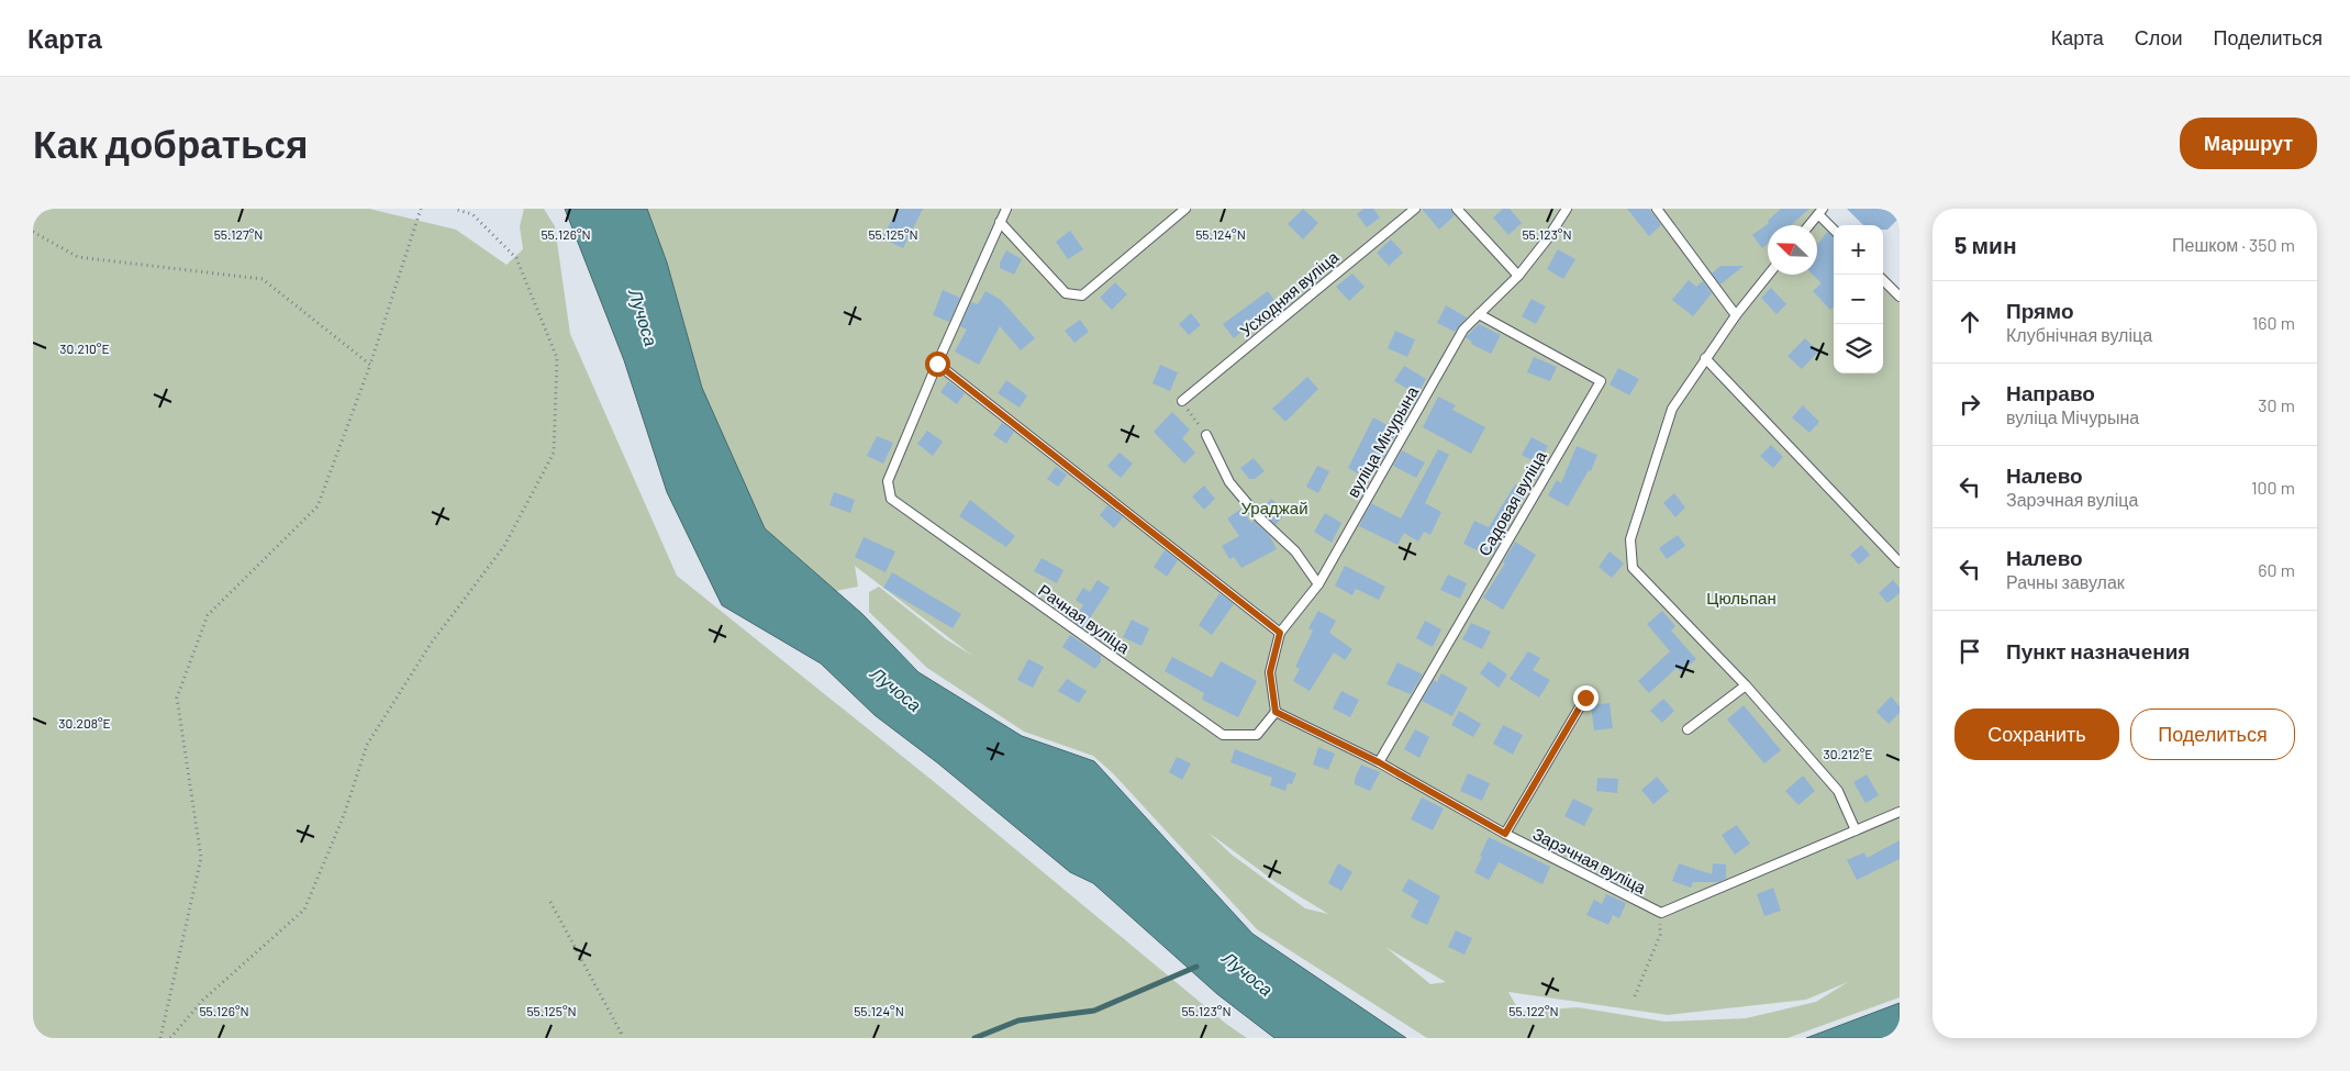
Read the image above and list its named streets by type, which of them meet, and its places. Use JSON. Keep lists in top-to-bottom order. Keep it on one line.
{"streets":{"lane":["Усходняя вуліца","вуліца Мічурына","Садовая вуліца","Рачная вуліца","Зарэчная вуліца"]},"crossings":[["вуліца Мічурына","Садовая вуліца"],["вуліца Мічурына","Рачная вуліца"],["вуліца Мічурына","Зарэчная вуліца"],["Садовая вуліца","Зарэчная вуліца"],["Рачная вуліца","Зарэчная вуліца"]],"water":["Лучоса"],"parks":["Ураджай","Цюльпан"],"north":"top left","page":{"header":"Карта","nav":["Карта","Слои","Поделиться"],"buttons":["Маршрут",["Сохранить","Поделиться"]],"title":"Как добраться","heading":["5 мин","Пешком · 350 m"],"map_buttons":["+","−"],"list":[["Прямо","Клубнічная вуліца","160 m"],["Направо","вуліца Мічурына","30 m"],["Налево","Зарэчная вуліца","100 m"],["Налево","Рачны завулак","60 m"],"Пункт назначения"]},"coordinates":["55.127°N","55.126°N","55.125°N","55.124°N","55.123°N","30.210°E","30.208°E","30.212°E","55.122°N"]}
